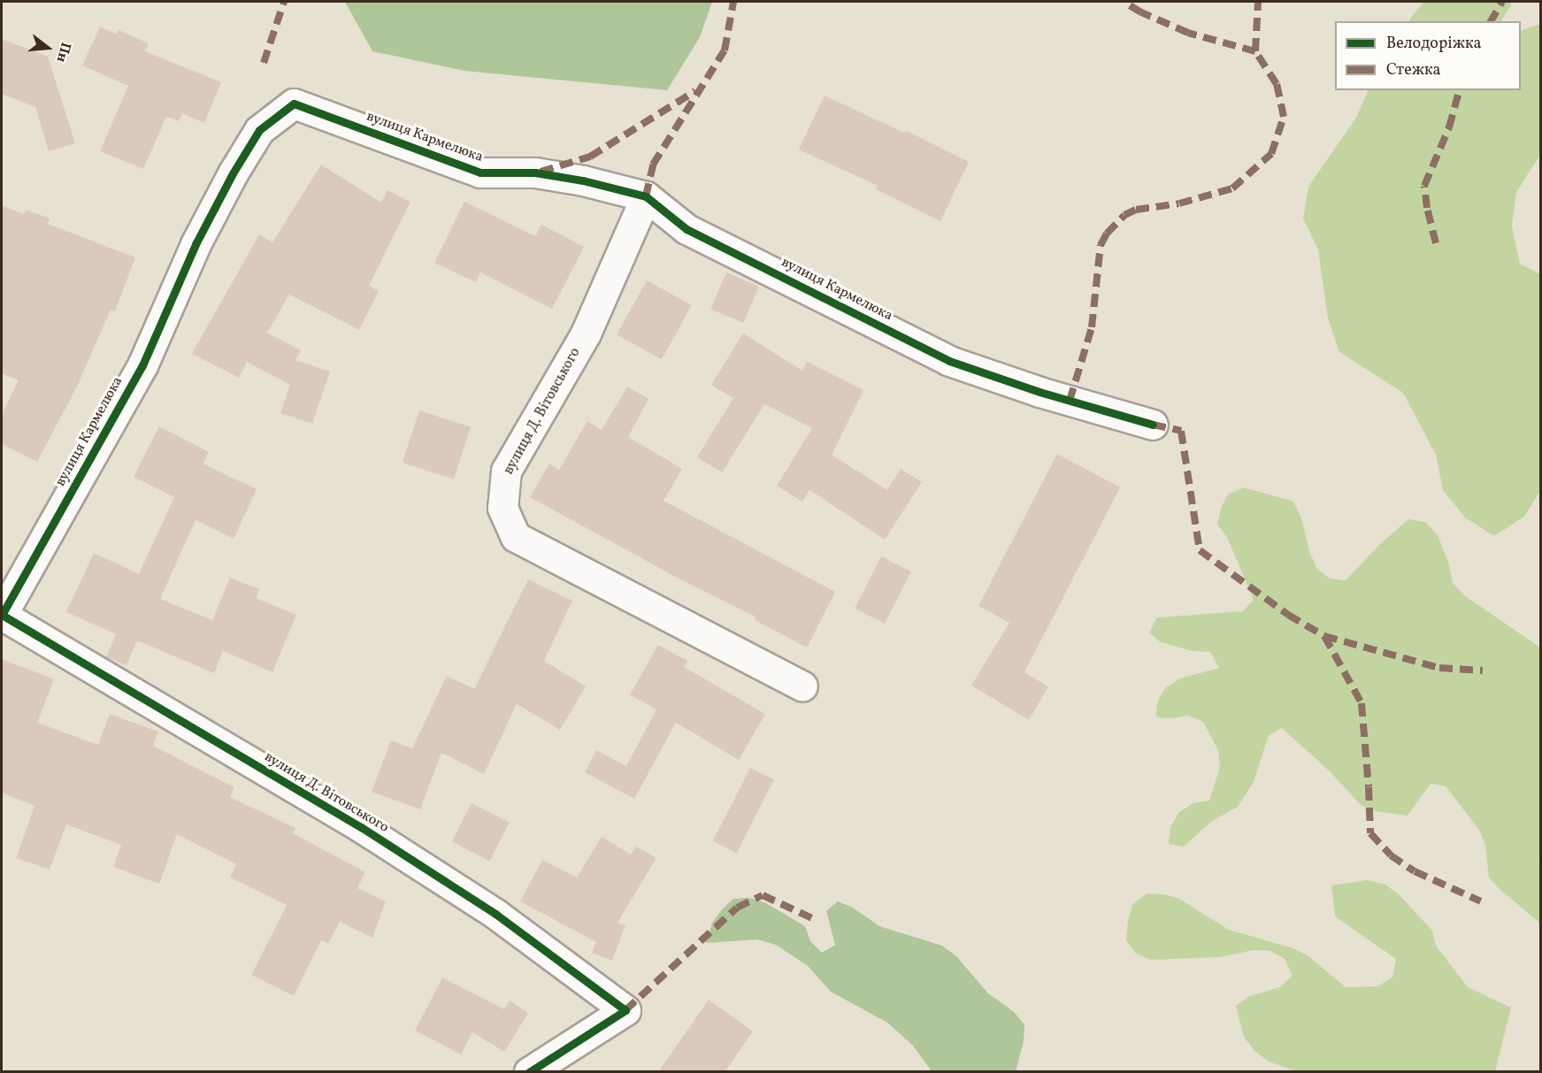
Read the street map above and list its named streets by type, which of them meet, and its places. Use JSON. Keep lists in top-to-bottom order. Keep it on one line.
{"streets":{"street":["вулиця Кармелюка","вулиця Д. Вітовського"]},"crossings":[["вулиця Кармелюка","вулиця Д. Вітовського"]],"legend":["Велодоріжка","Стежка"],"north":"right"}
